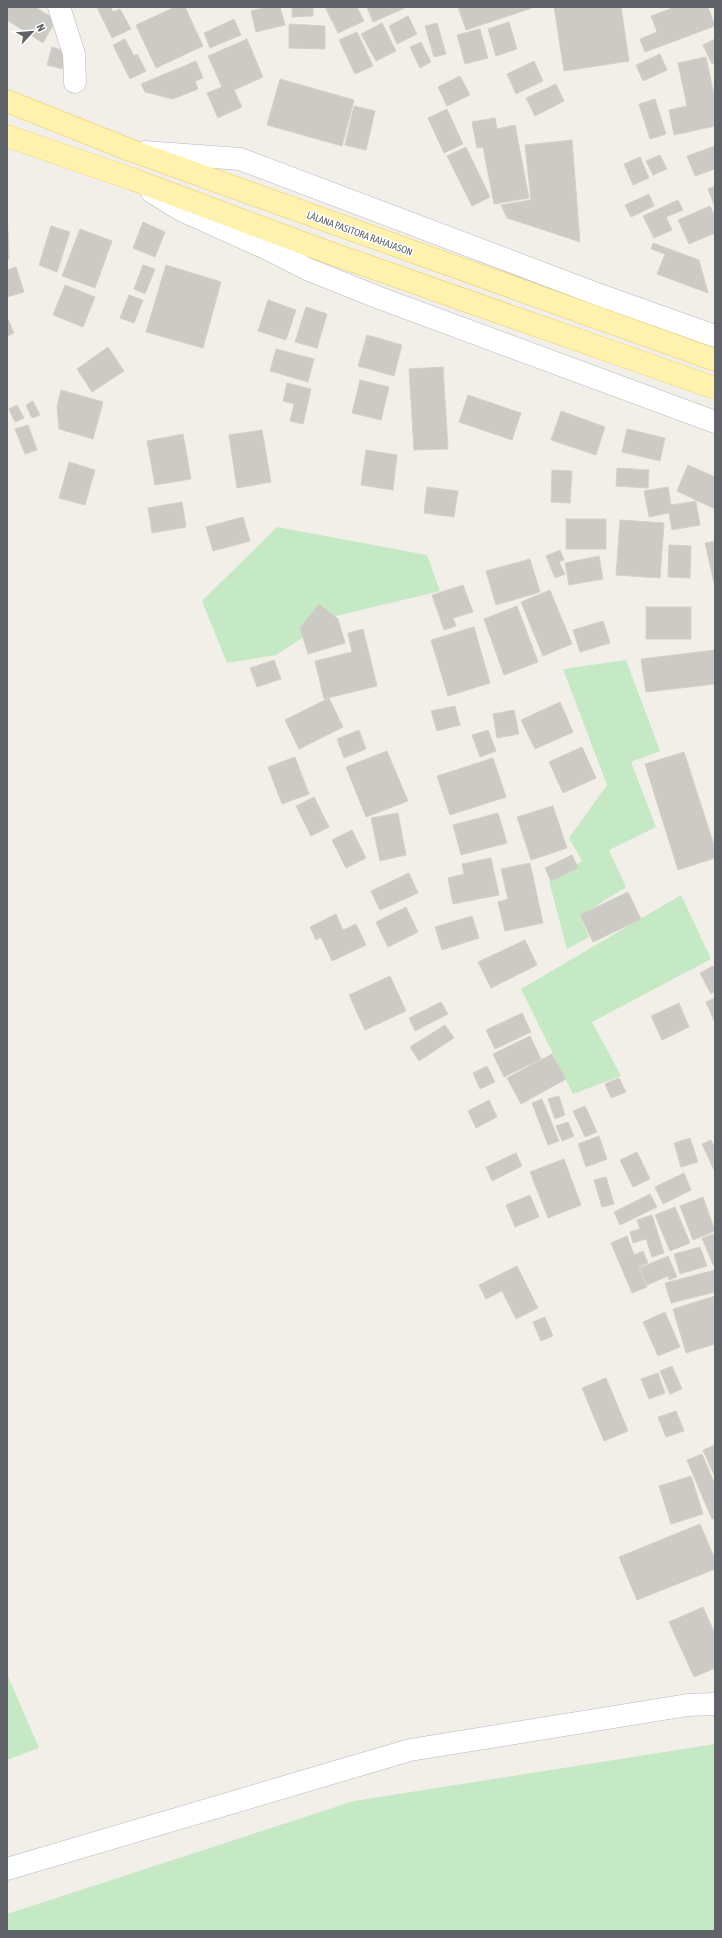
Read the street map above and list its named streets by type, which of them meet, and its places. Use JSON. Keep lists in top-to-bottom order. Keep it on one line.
{"streets":{"main road":["LÀLANA PASITORA RAHAJASON"]},"north":"top right"}
